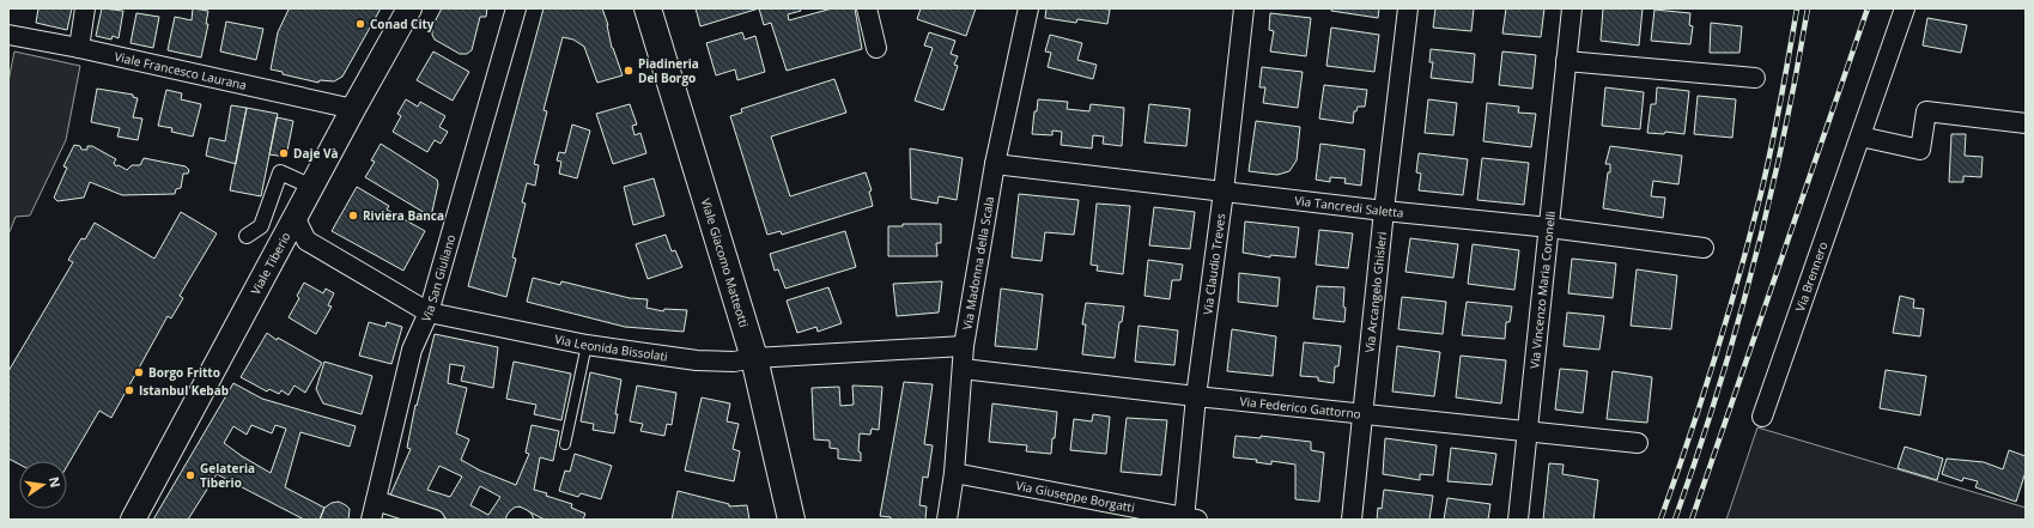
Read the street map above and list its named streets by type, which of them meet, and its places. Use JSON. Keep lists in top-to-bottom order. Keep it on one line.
{"streets":{"main road":["Viale Giacomo Matteotti"],"street":["Viale Francesco Laurana","Via Tancredi Saletta","Via Madonna della Scala","Viale Tiberio","Via Claudio Treves","Via Brennero","Via San Giuliano","Via Vincenzo Maria Coronelli","Via Arcangelo Ghisleri","Via Leonida Bissolati","Via Federico Gattorno","Via Giuseppe Borgatti"]},"crossings":[["Viale Francesco Laurana","Viale Tiberio"],["Via Tancredi Saletta","Via Madonna della Scala"],["Via Tancredi Saletta","Via Claudio Treves"],["Via Tancredi Saletta","Via Vincenzo Maria Coronelli"],["Via Tancredi Saletta","Via Arcangelo Ghisleri"],["Viale Giacomo Matteotti","Via Leonida Bissolati"],["Via Madonna della Scala","Via Leonida Bissolati"],["Via Madonna della Scala","Via Federico Gattorno"],["Via Madonna della Scala","Via Giuseppe Borgatti"],["Viale Tiberio","Via Leonida Bissolati"],["Via Claudio Treves","Via Federico Gattorno"],["Via Claudio Treves","Via Giuseppe Borgatti"],["Via San Giuliano","Via Leonida Bissolati"],["Via Vincenzo Maria Coronelli","Via Federico Gattorno"],["Via Arcangelo Ghisleri","Via Federico Gattorno"]],"places":["Conad City","Piadineria Del Borgo","Daje Và","Riviera Banca","Borgo Fritto","Istanbul Kebab","Gelateria Tiberio"],"north":"right"}
